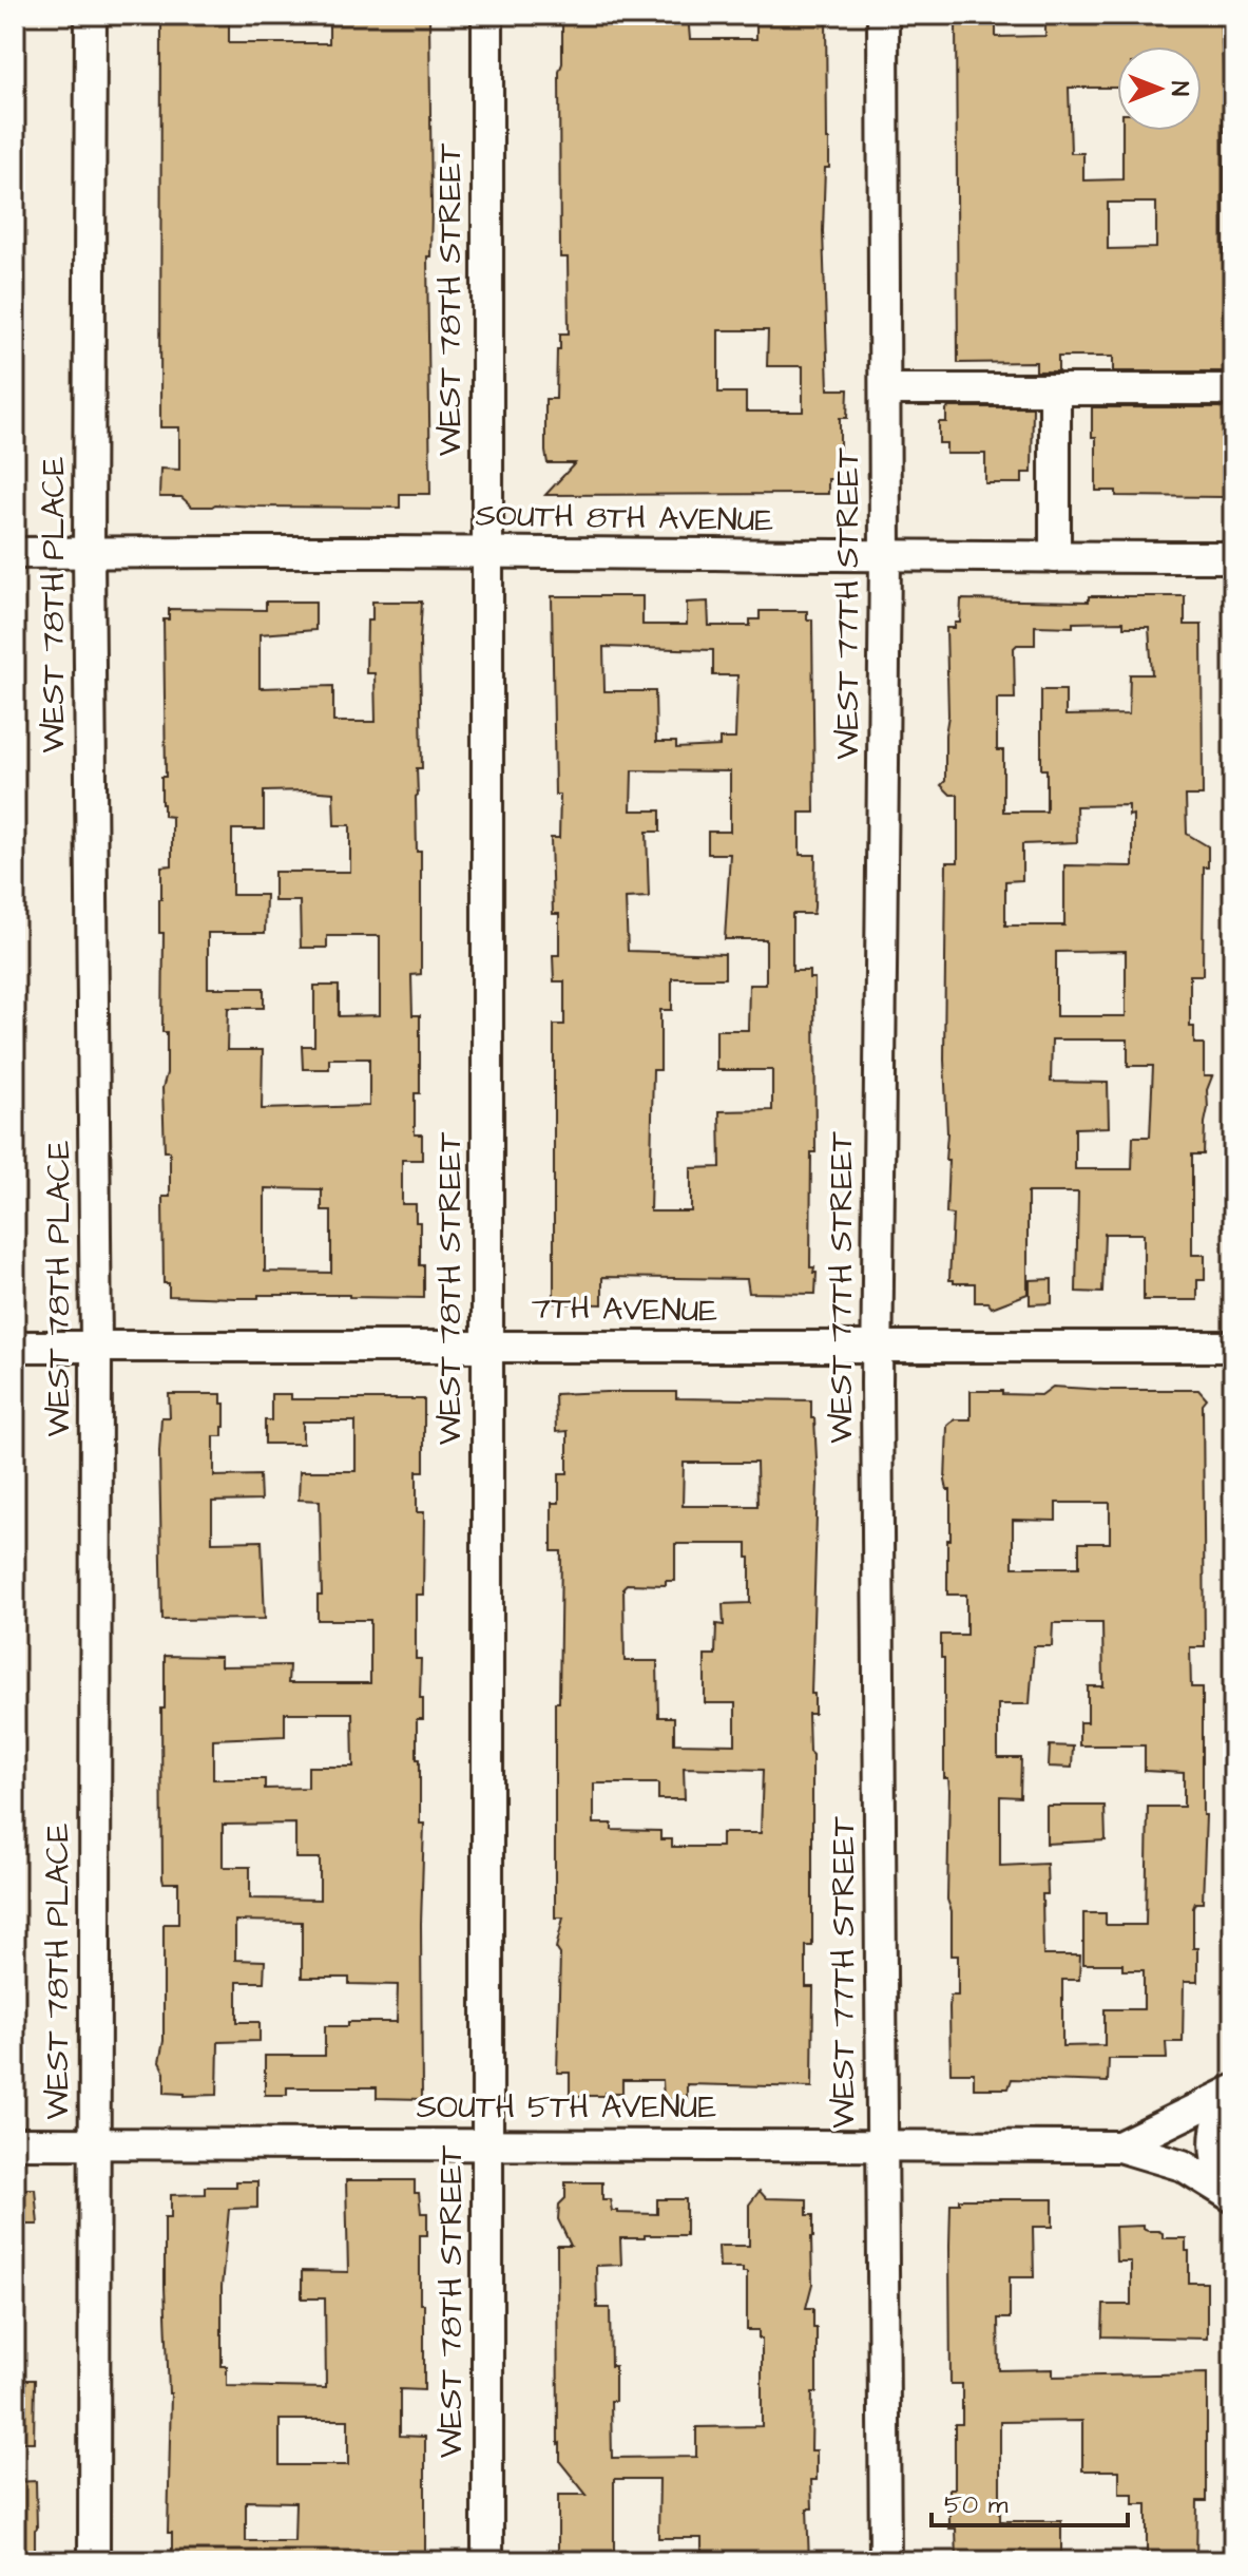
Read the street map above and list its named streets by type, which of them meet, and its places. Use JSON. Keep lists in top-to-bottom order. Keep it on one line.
{"streets":{"street":["WEST 78TH STREET","SOUTH 8TH AVENUE","WEST 77TH STREET","WEST 78TH PLACE","7TH AVENUE","SOUTH 5TH AVENUE"]},"crossings":[["WEST 78TH STREET","SOUTH 8TH AVENUE"],["WEST 78TH STREET","7TH AVENUE"],["WEST 78TH STREET","SOUTH 5TH AVENUE"],["SOUTH 8TH AVENUE","WEST 77TH STREET"],["SOUTH 8TH AVENUE","WEST 78TH PLACE"],["WEST 77TH STREET","7TH AVENUE"],["WEST 77TH STREET","SOUTH 5TH AVENUE"],["WEST 78TH PLACE","7TH AVENUE"],["WEST 78TH PLACE","SOUTH 5TH AVENUE"]],"scale_bar":"50 m","north":"right"}
